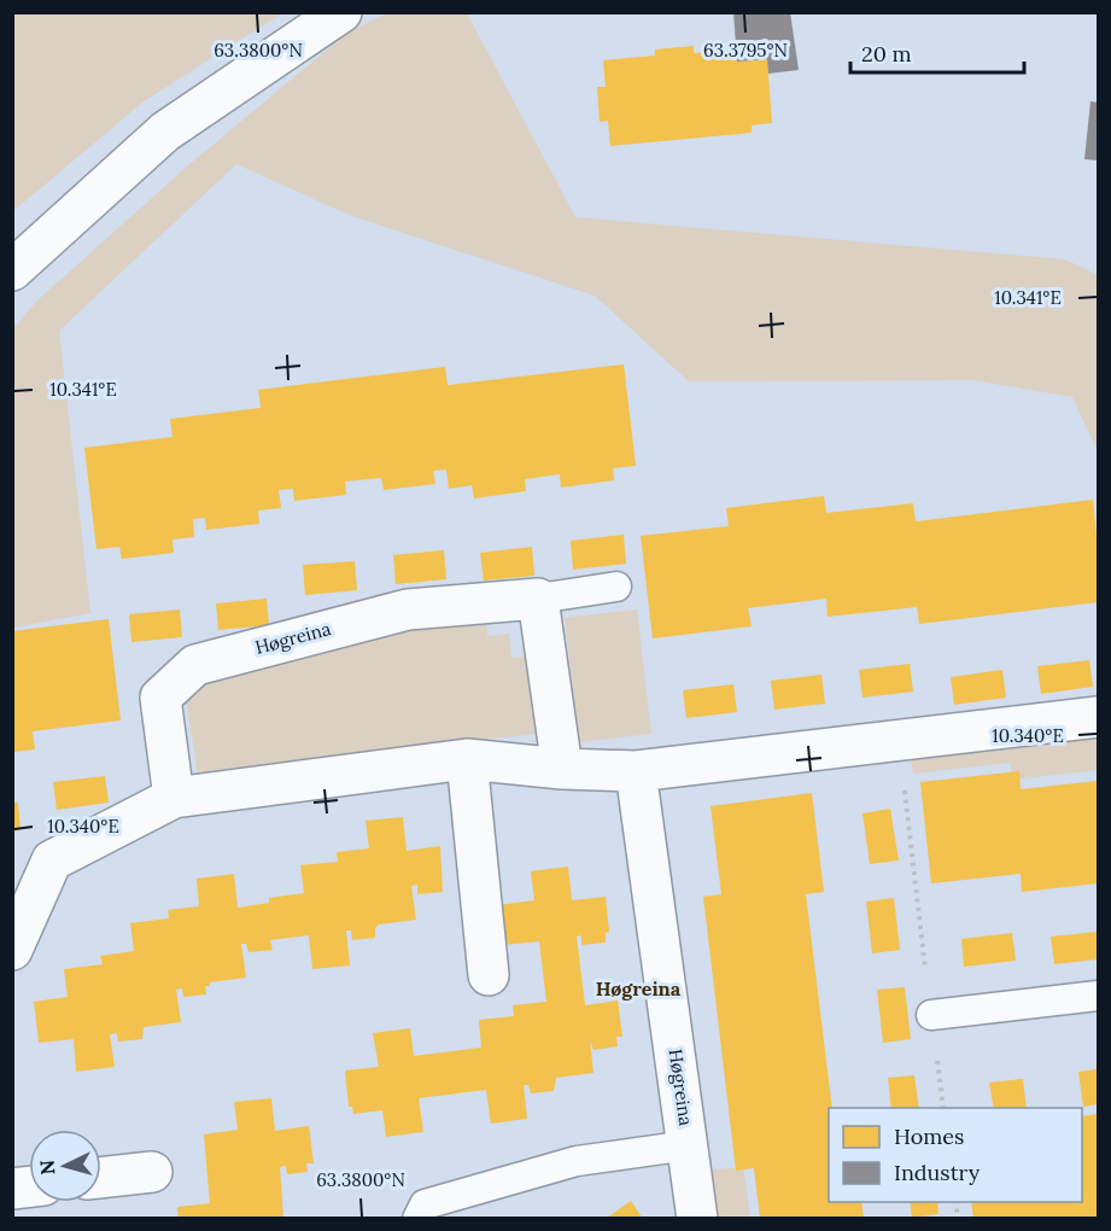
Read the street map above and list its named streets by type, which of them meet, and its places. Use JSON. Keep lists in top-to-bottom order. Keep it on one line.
{"streets":{"street":["Høgreina"]},"districts":["Høgreina"],"legend":["Homes","Industry"],"scale_bar":"20 m","north":"left","coordinates":["63.3800°N","63.3795°N","10.341°E","10.340°E"]}
